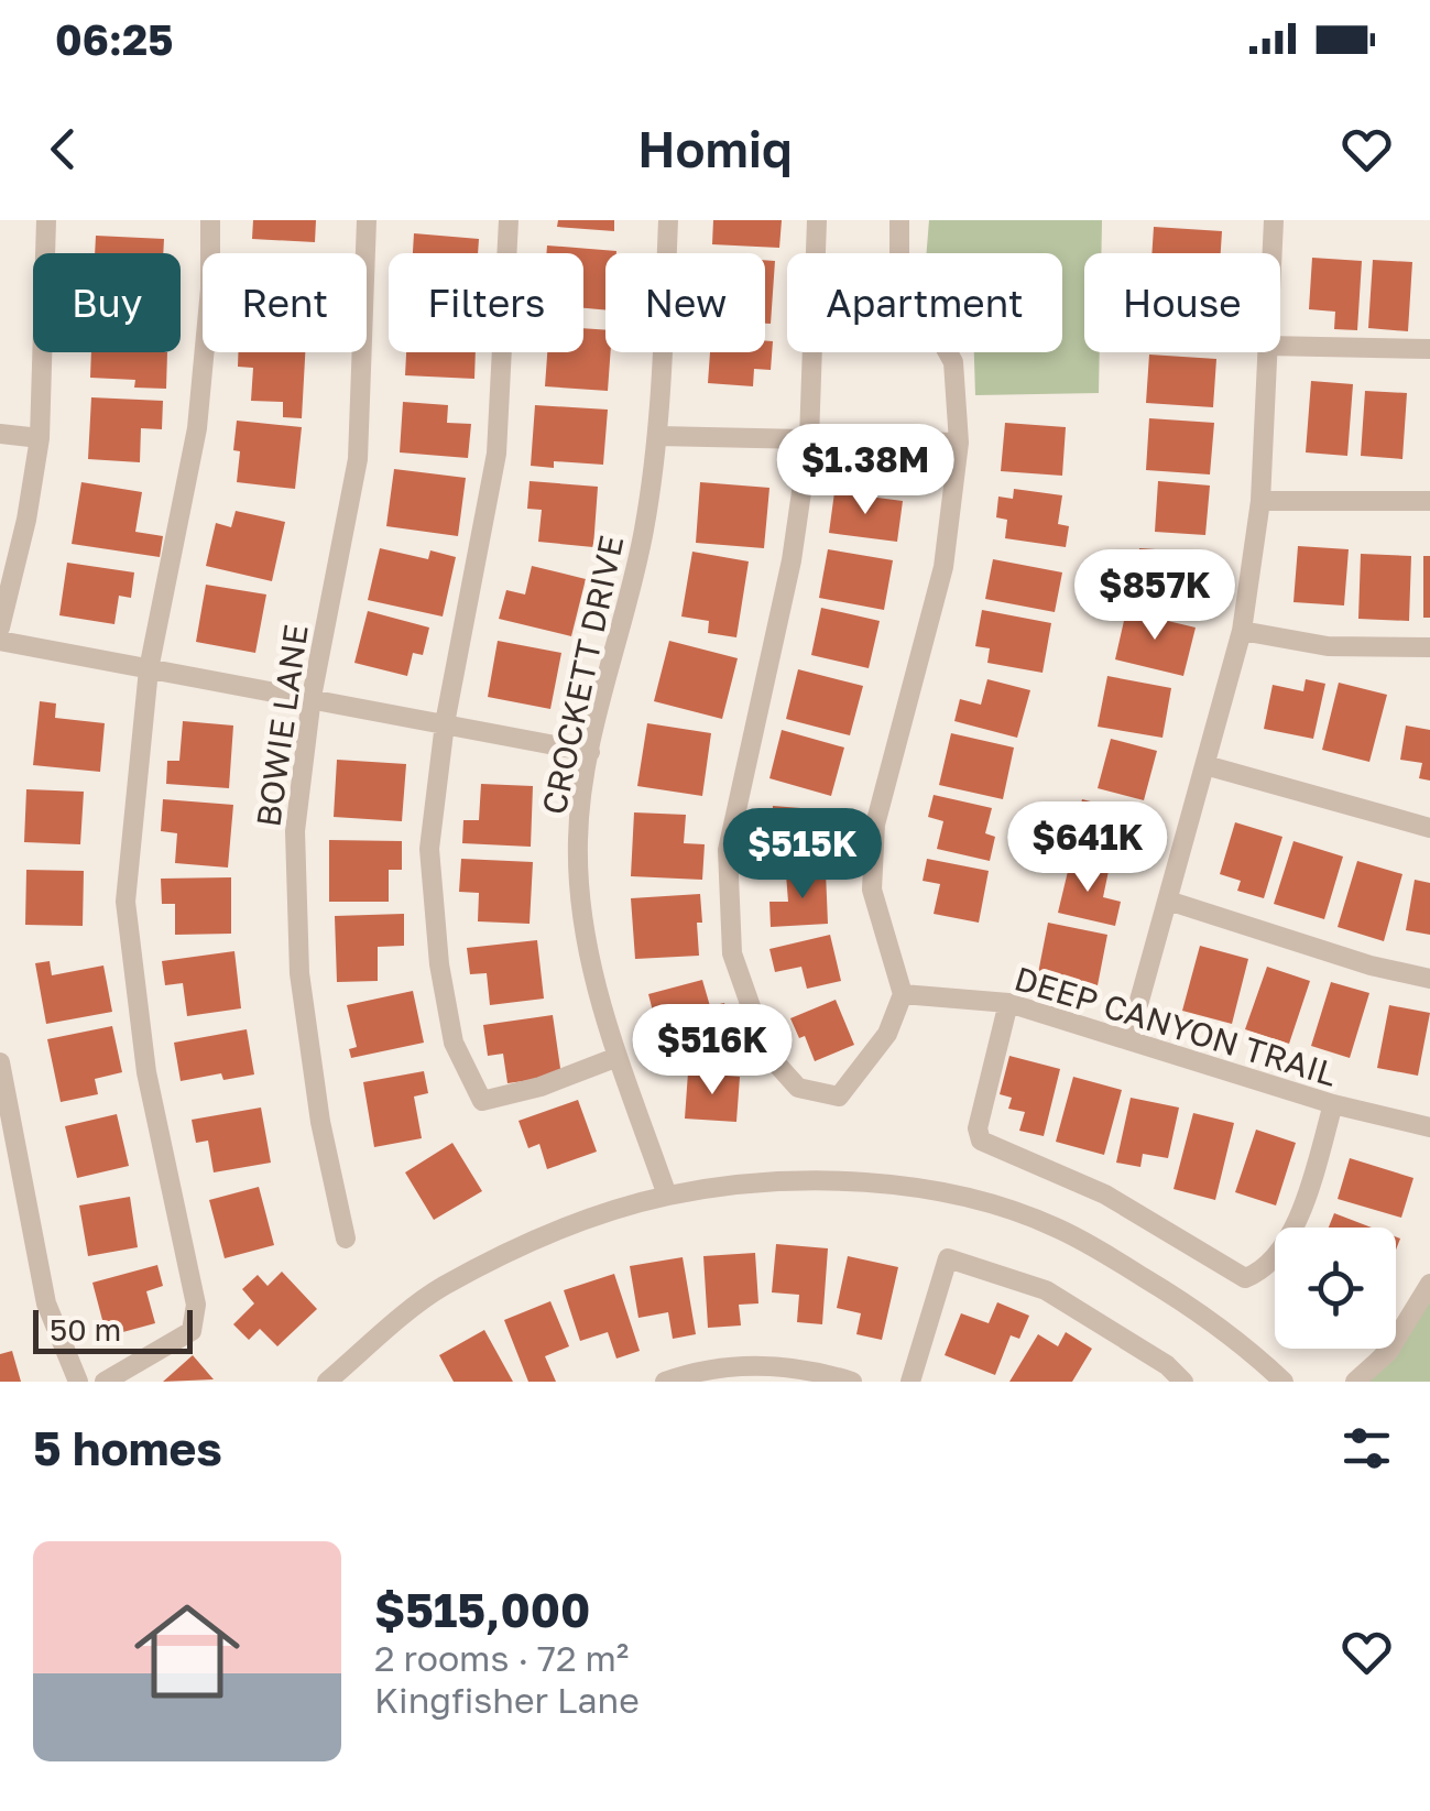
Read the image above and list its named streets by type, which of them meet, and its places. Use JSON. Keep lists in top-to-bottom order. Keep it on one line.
{"streets":{"street":["CROCKETT DRIVE","BOWIE LANE","DEEP CANYON TRAIL"]},"scale_bar":"50 m","page":{"status":"06:25","header":"Homiq","chip":["Buy","Rent","Filters","New","Apartment","House"],"price":["$1.38M","$857K","$641K","$515K","$516K"],"scale":"50 m","heading":"5 homes","list":[{"name":"$515,000","note":"2 rooms · 72 m² · Kingfisher Lane"}]}}
